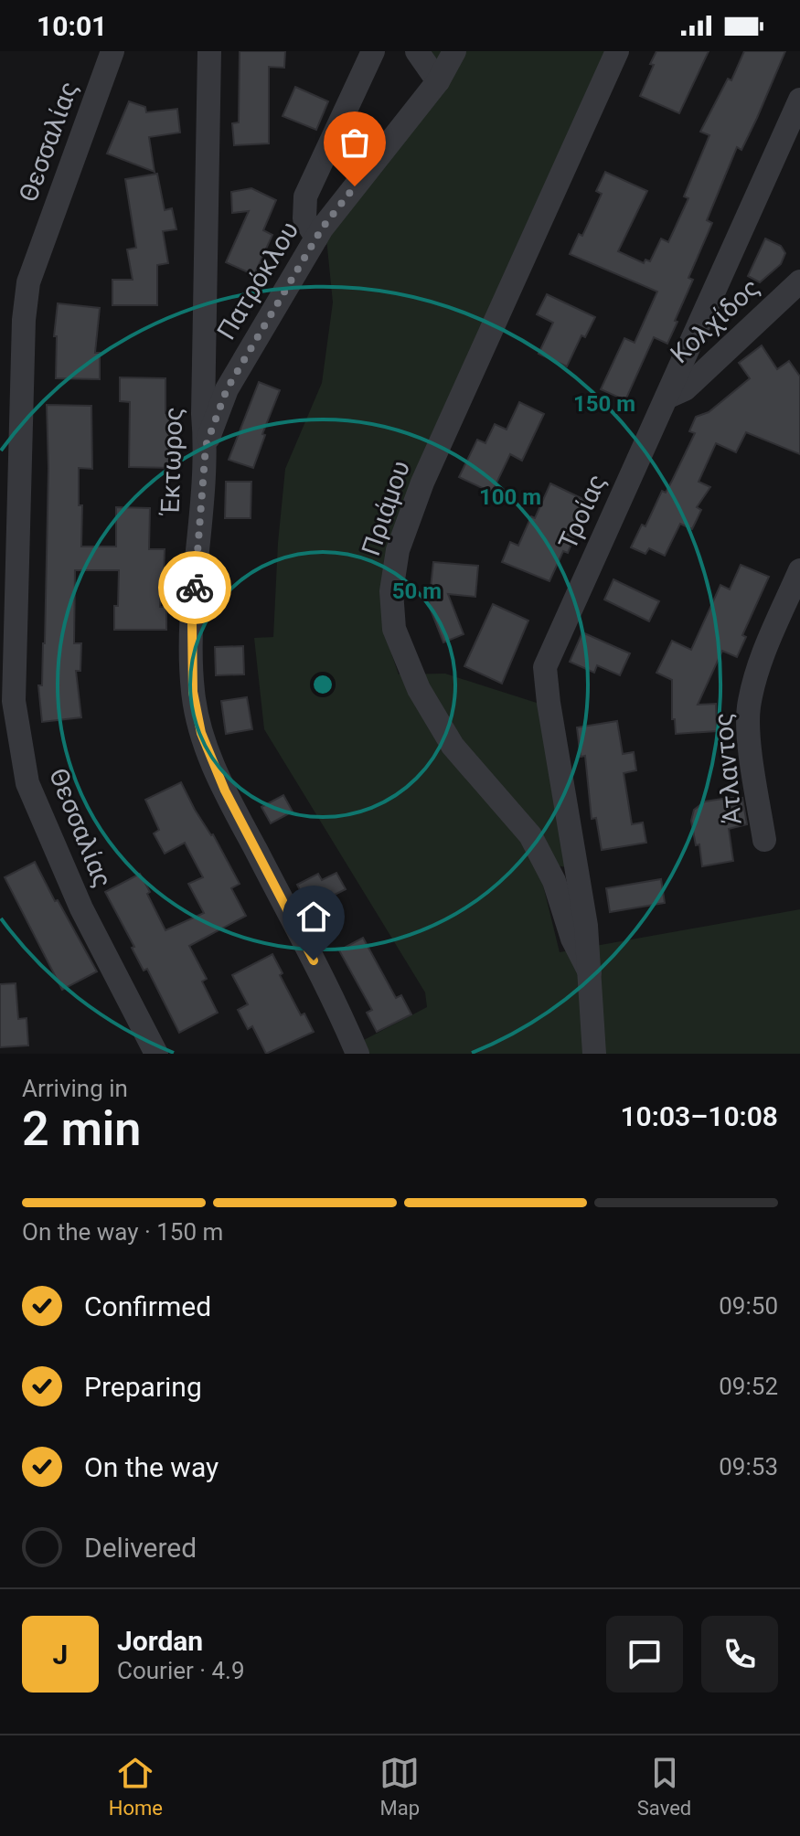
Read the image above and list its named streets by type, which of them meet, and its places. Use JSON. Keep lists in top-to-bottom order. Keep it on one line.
{"streets":{"street":["Θεσσαλίας","Πατρόκλου","Κολχίδος","Έκτωρος","Πριάμου","Τροίας","Άτλαντος"]},"crossings":[["Πατρόκλου","Έκτωρος"],["Κολχίδος","Τροίας"],["Πριάμου","Τροίας"]],"page":{"status":"10:01","heading":["2 min","Arriving in","10:03–10:08"],"panel":["Jordan","Courier · 4.9"],"bar":"On the way · 150 m","list":[["Confirmed","09:50"],["Preparing","09:52"],["On the way","09:53"],"Delivered"],"round":"J","tabs":["Home","Map","Saved"]},"rings":["150 m","100 m","50 m"]}
